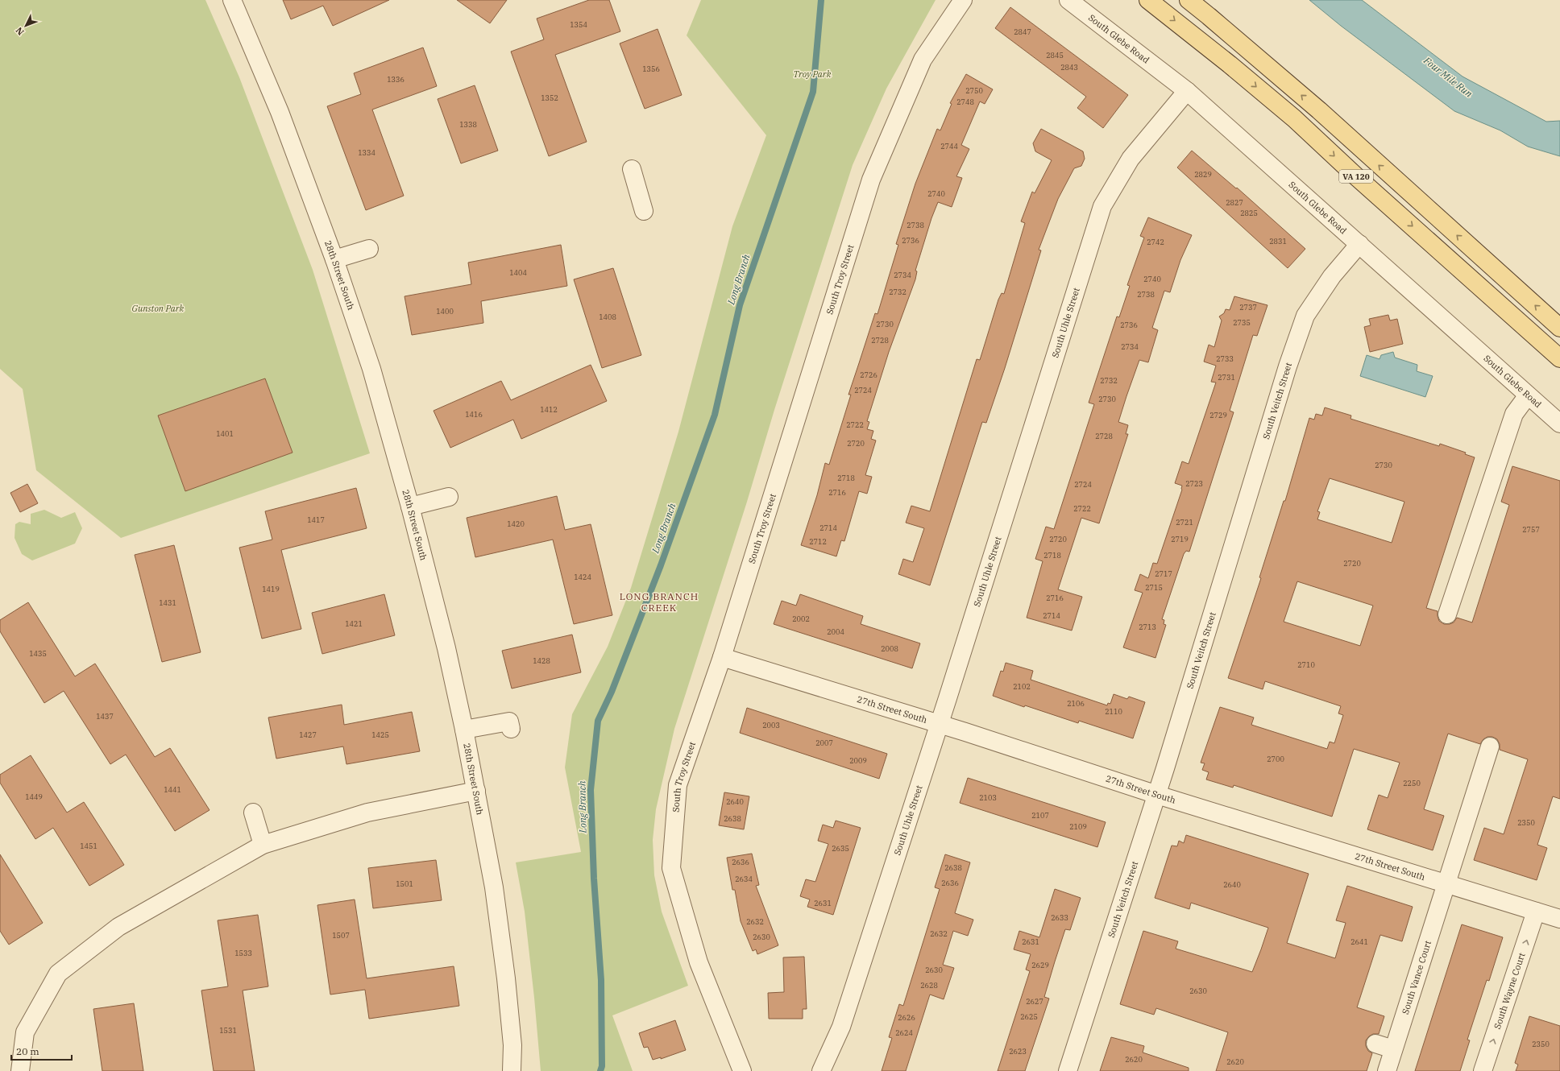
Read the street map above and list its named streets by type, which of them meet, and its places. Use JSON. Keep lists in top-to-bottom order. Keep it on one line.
{"streets":{"main road":["VA 120"],"street":["South Glebe Road","28th Street South","South Troy Street","South Uhle Street","South Veitch Street","27th Street South","South Vance Court","South Wayne Court"]},"crossings":[["South Glebe Road","South Uhle Street"],["South Glebe Road","South Veitch Street"],["South Troy Street","27th Street South"],["South Uhle Street","27th Street South"],["South Veitch Street","27th Street South"],["27th Street South","South Vance Court"],["27th Street South","South Wayne Court"]],"one_way":["South Wayne Court"],"districts":["LONG BRANCH CREEK"],"water":["Four Mile Run","Long Branch"],"parks":["Troy Park","Gunston Park"],"house_numbers":["1354","2847","2845","2843","1356","1336","2750","1352","2748","1338","2744","1334","2829","2740","2827","2825","2738","2736","2831","2742","1404","2734","2740","2732","2738","2737","1400","1408","2735","2730","2736","2728","2734","2733","2726","2731","2732","2724","2730","1412","1416","2729","2722","1401","2728","2720","2730","2718","2723","2724","2716","2722","1417","2721","1420","2714","2757","2720","2719","2712","2718","2720","2717","1424","2715","1419","2716","1431","2714","2002","1421","2713","2004","2008","1435","1428","2710","2102","2106","2110","1437","2003","1427","1425","2007","2700","2009","2250","1441","1449","2103","2640","2107","2638","2350","2109","1451","2635","2636","2638","2634","2636","1501","2640","2631","2633","2632","2632","1507","2630","2631","2641","1533","2629","2630","2628","2630","2627","2625","2626","1531","2624","2350","2623","2620","2620"],"scale_bar":"20 m","north":"bottom left"}
